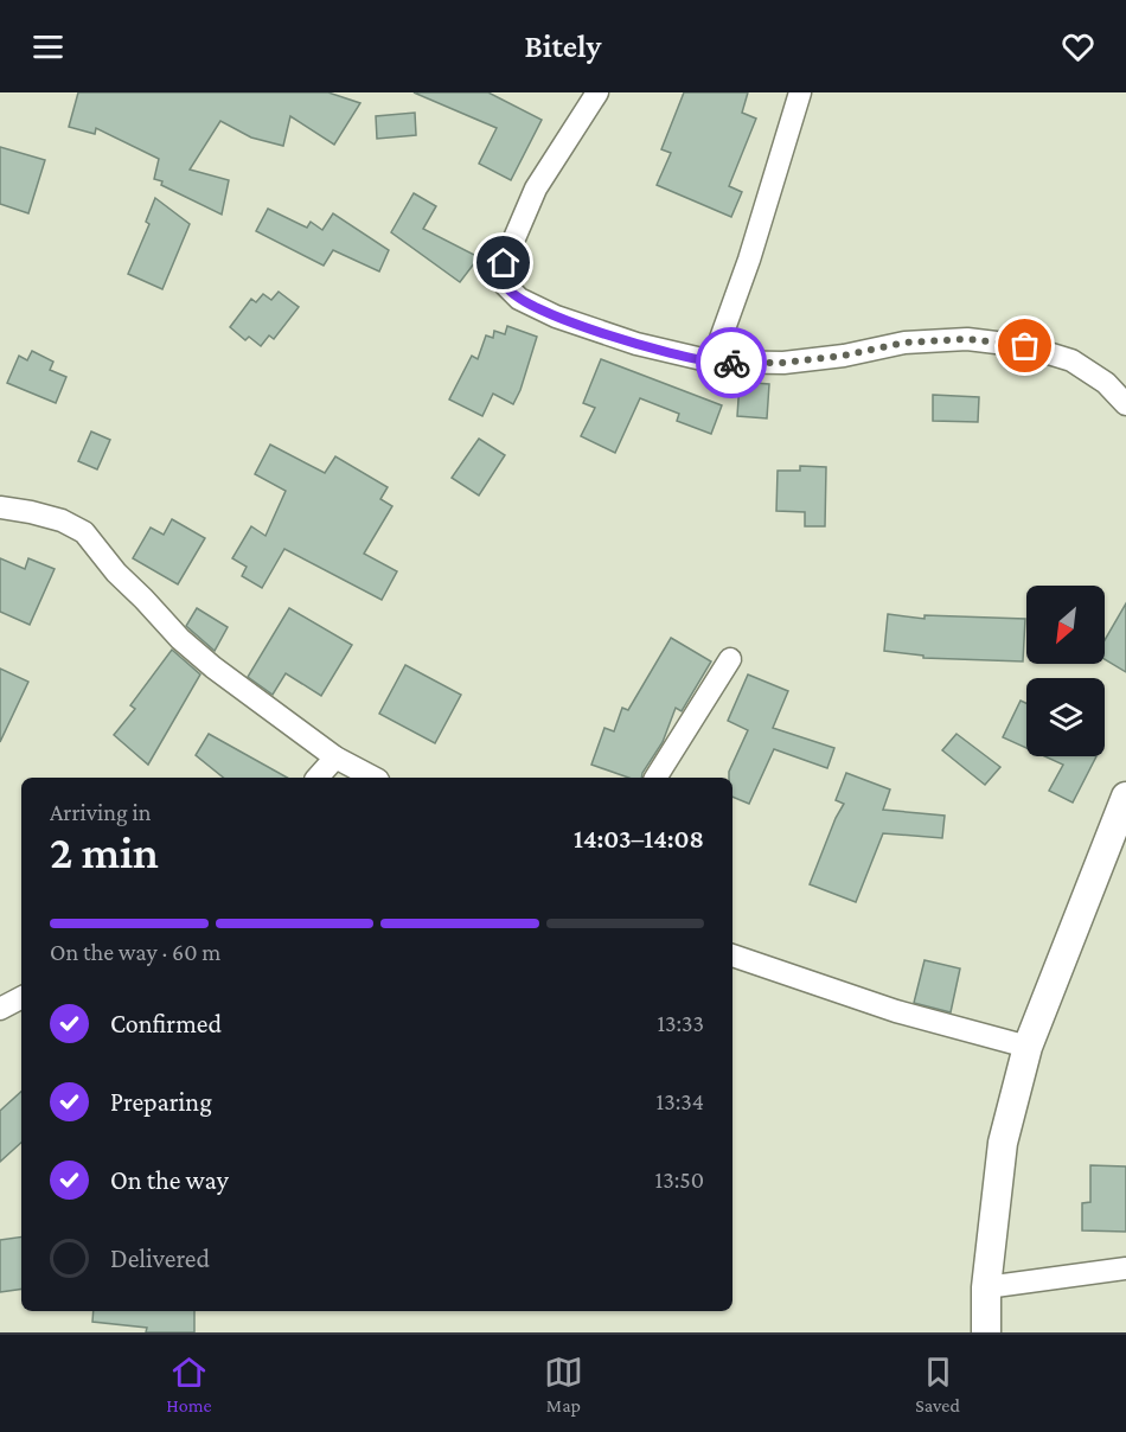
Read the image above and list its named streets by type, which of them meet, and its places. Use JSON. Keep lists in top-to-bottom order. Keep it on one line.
{"north":"bottom left","page":{"header":"Bitely","heading":["2 min","Arriving in","14:03–14:08"],"bar":"On the way · 60 m","list":[["Confirmed","13:33"],["Preparing","13:34"],["On the way","13:50"],"Delivered"],"tabs":["Home","Map","Saved"]}}
